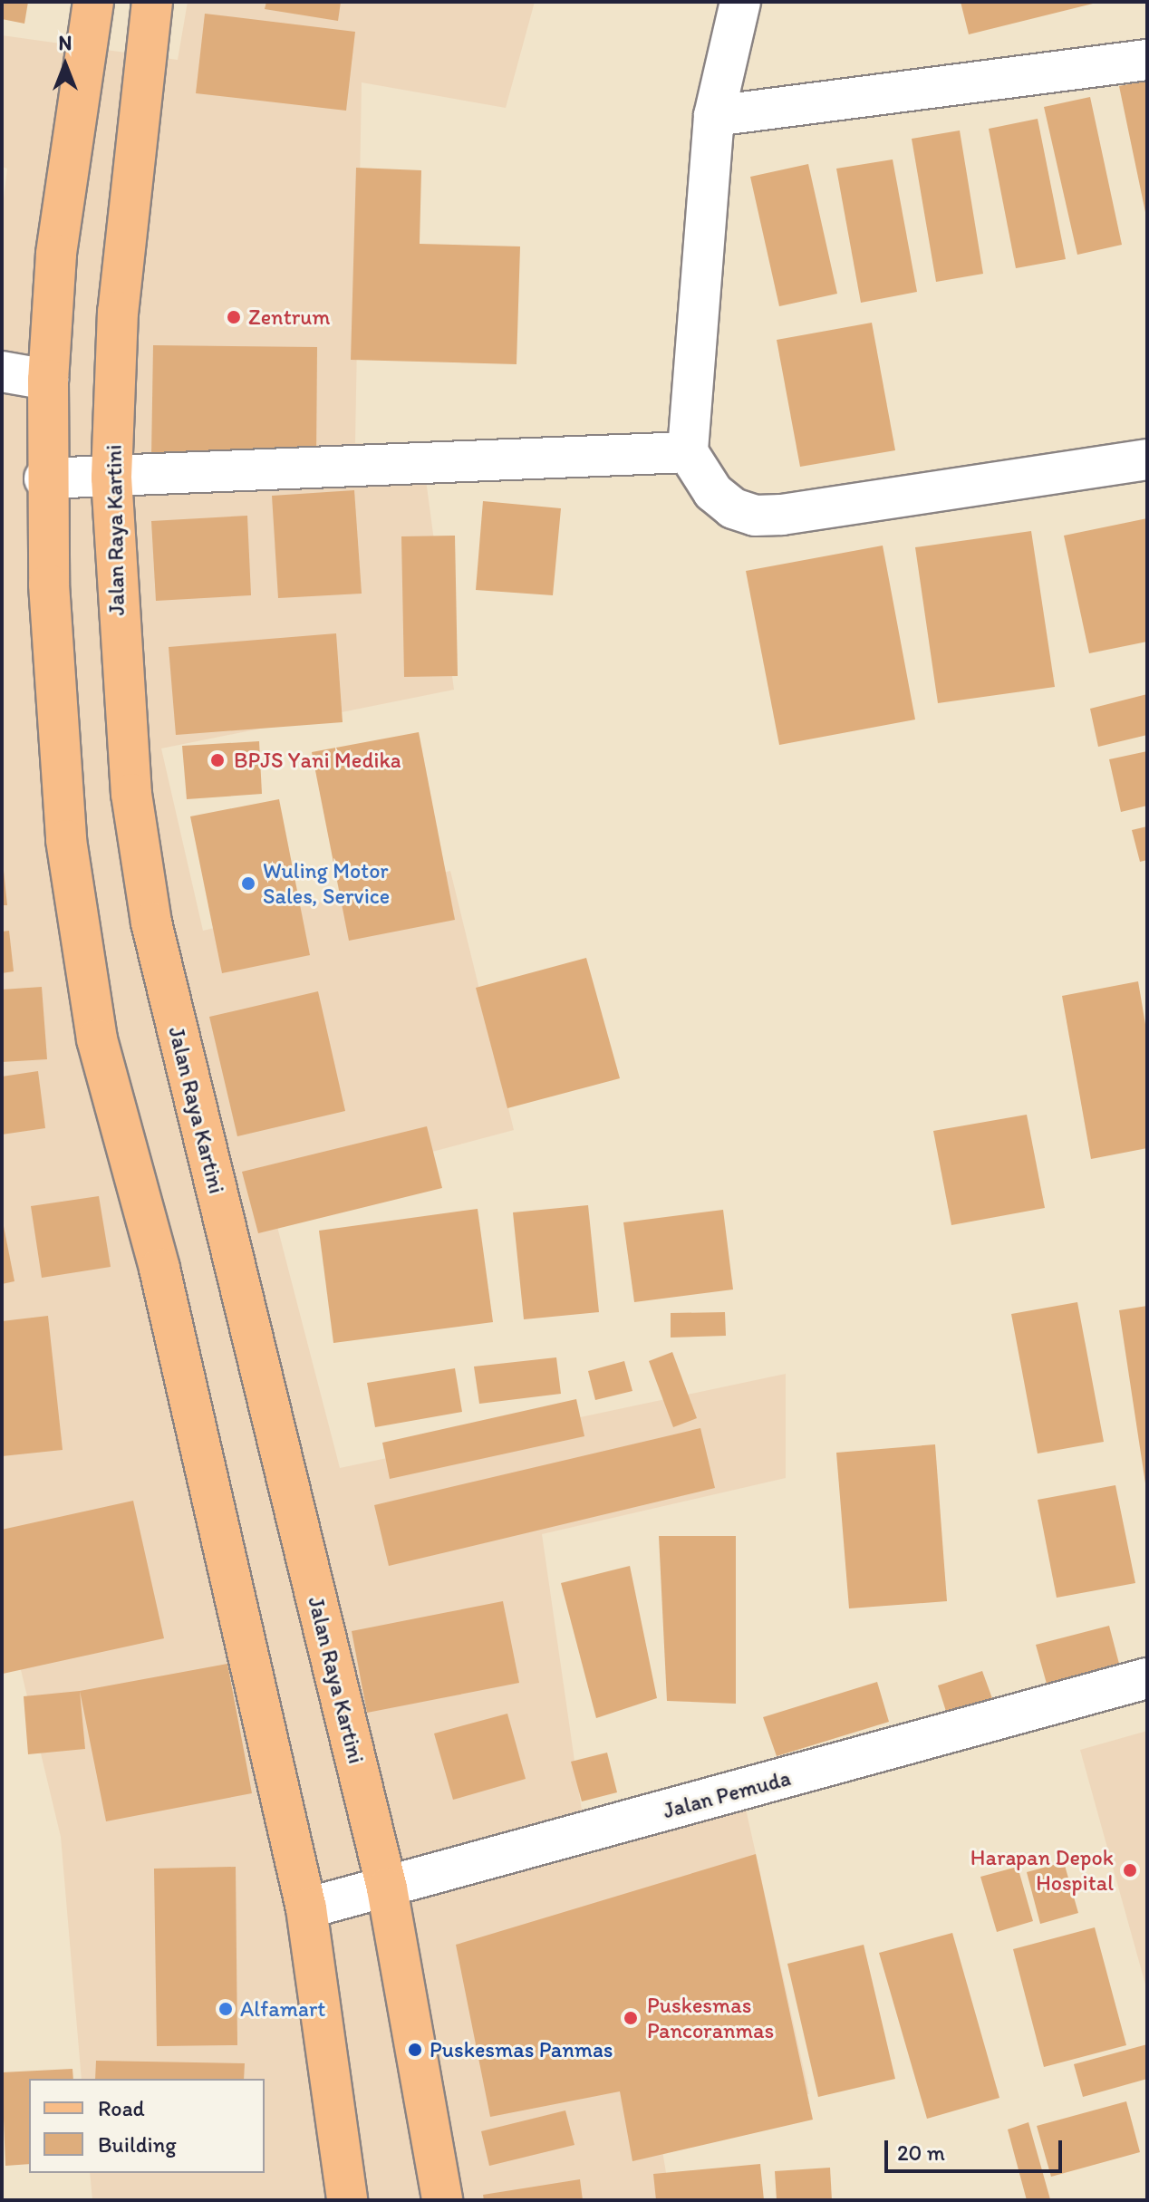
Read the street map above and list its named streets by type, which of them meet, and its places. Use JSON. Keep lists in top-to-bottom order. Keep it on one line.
{"streets":{"main road":["Jalan Raya Kartini"],"street":["Jalan Pemuda"]},"crossings":[["Jalan Raya Kartini","Jalan Pemuda"]],"places":["Zentrum","BPJS Yani Medika","Wuling Motor Sales, Service","Harapan Depok Hospital","Alfamart","Puskesmas Pancoranmas","Puskesmas Panmas"],"legend":["Road","Building"],"scale_bar":"20 m","north":"top"}
